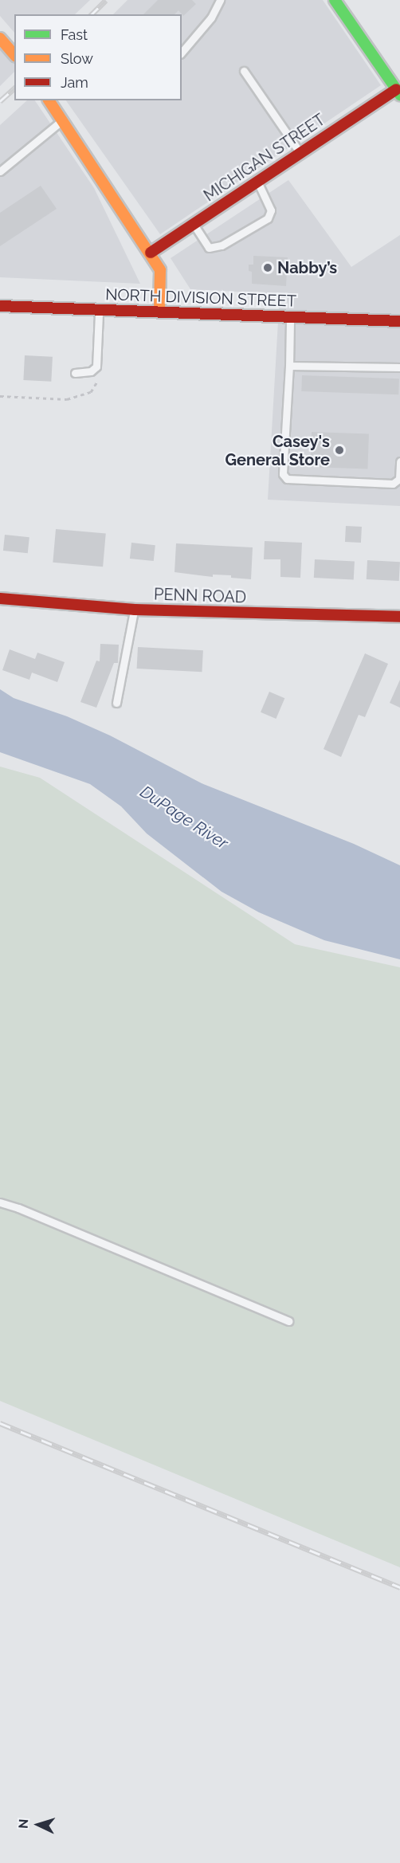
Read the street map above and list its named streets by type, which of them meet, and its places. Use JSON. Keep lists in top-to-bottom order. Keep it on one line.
{"streets":{"main road":["MICHIGAN STREET","NORTH DIVISION STREET","PENN ROAD"]},"water":["DuPage River"],"places":["Nabby’s","Casey's General Store"],"legend":["Fast","Slow","Jam"],"north":"left"}
